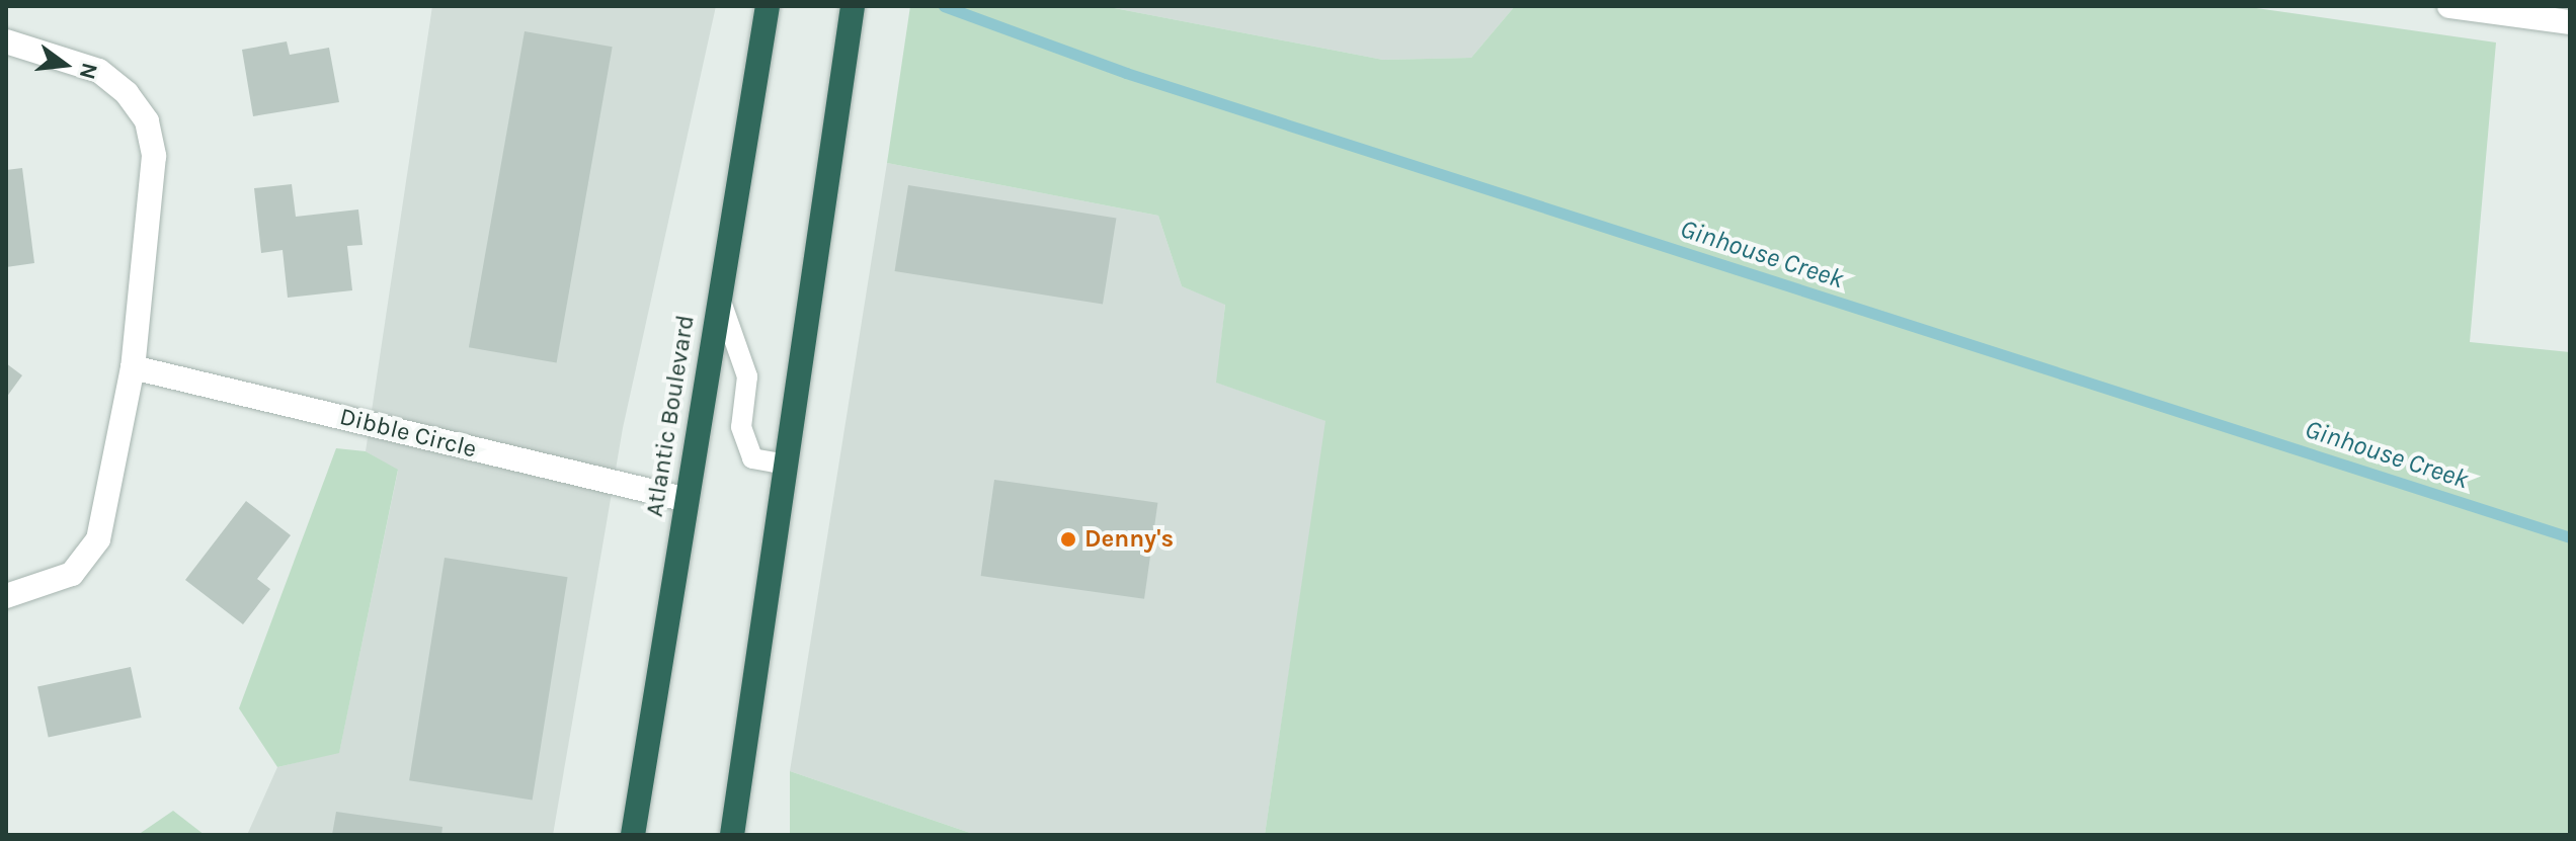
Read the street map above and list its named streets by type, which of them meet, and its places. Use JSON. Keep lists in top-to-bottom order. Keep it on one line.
{"streets":{"highway":["Atlantic Boulevard"],"street":["Dibble Circle"]},"crossings":[["Atlantic Boulevard","Dibble Circle"]],"water":["Ginhouse Creek"],"places":["Denny's"],"north":"right"}
